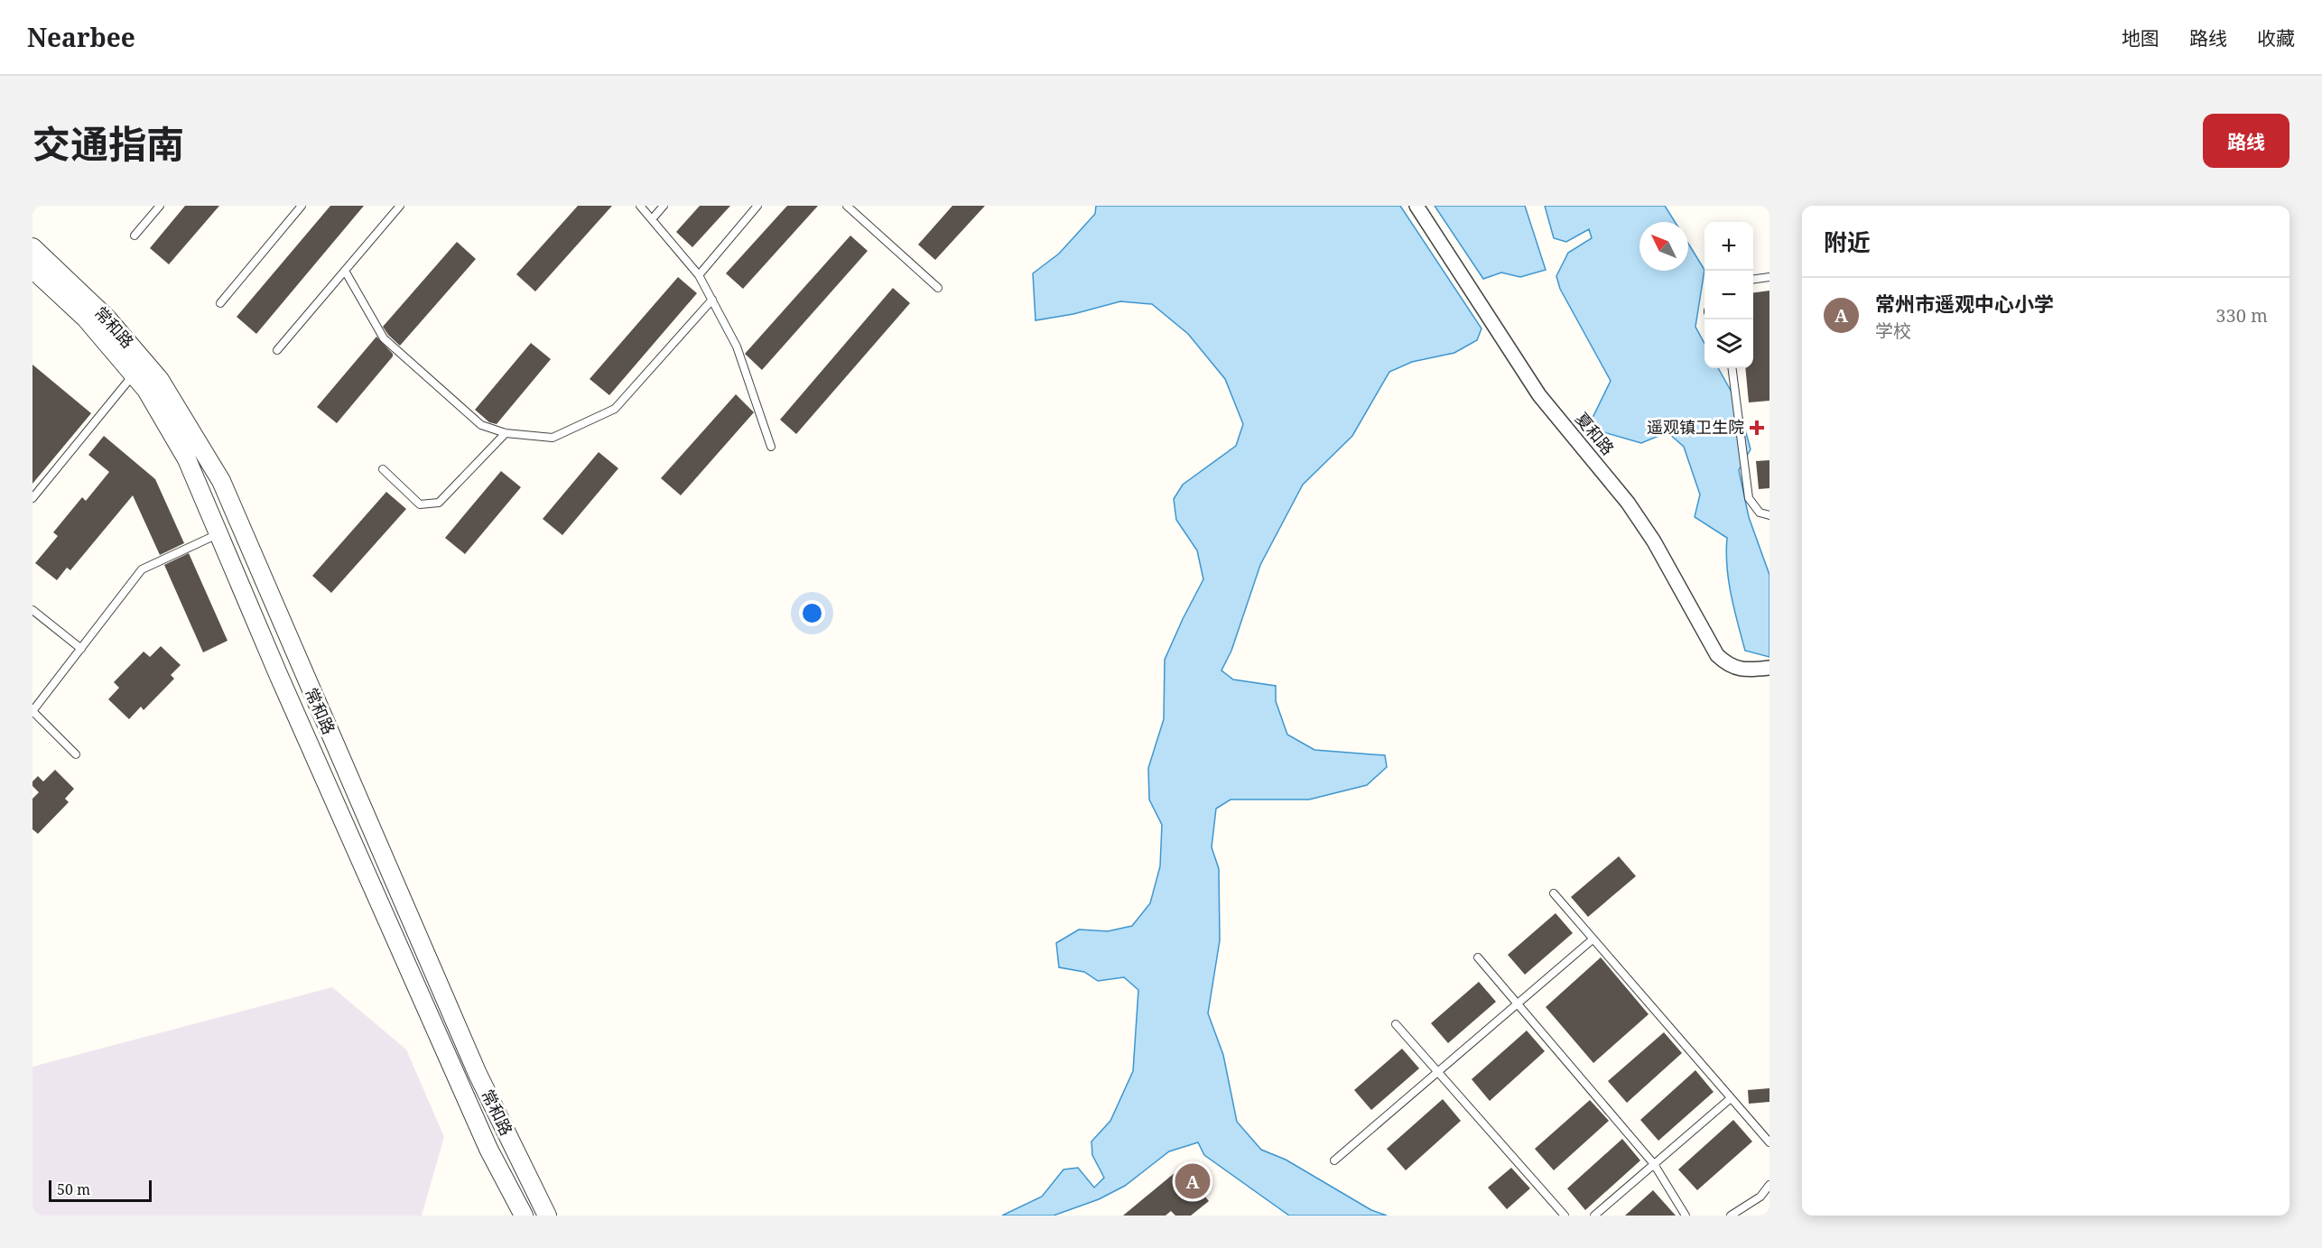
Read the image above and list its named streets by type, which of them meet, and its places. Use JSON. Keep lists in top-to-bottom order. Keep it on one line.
{"streets":{"street":["常和路","夏和路"]},"places":{"health":["遥观镇卫生院"]},"scale_bar":"50 m","north":"top left","page":{"header":"Nearbee","nav":["地图","路线","收藏"],"title":"交通指南","buttons":"路线","heading":"附近","map_buttons":["+","−"],"list":[{"mark":"A","name":"常州市遥观中心小学","note":"学校","value":"330 m"}],"pins":"A","scale":"50 m"}}
